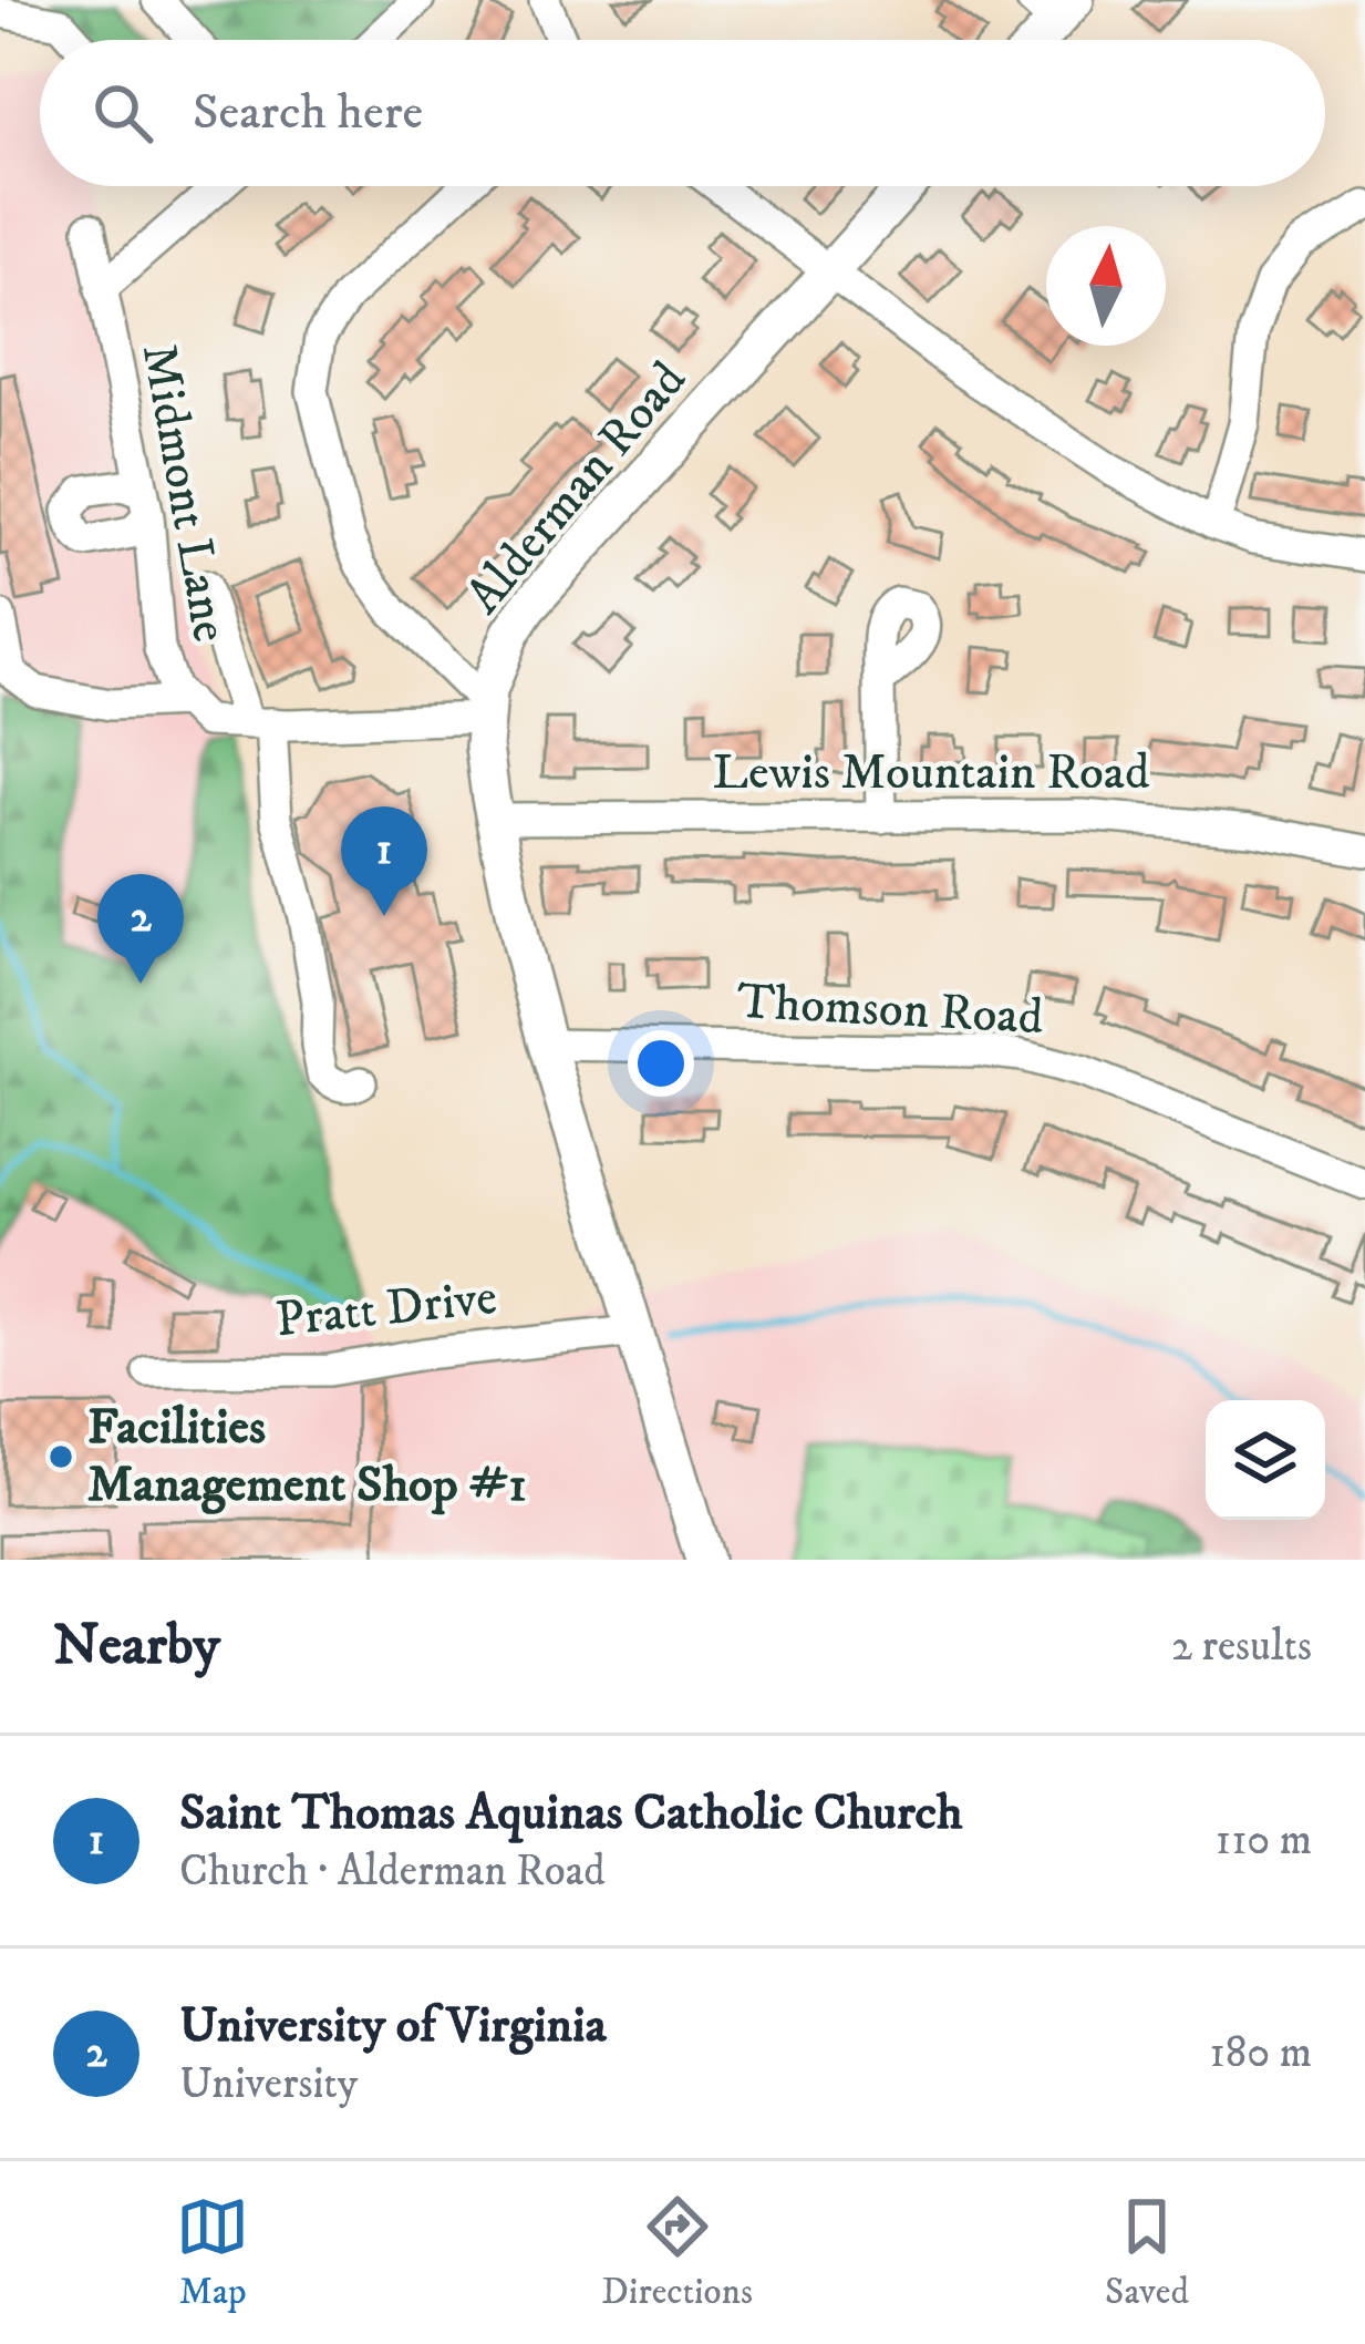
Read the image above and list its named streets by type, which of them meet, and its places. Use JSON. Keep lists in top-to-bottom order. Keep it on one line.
{"streets":{"main road":["Alderman Road"],"street":["Midmont Lane","Lewis Mountain Road","Thomson Road","Pratt Drive"]},"crossings":[["Alderman Road","Midmont Lane"],["Alderman Road","Lewis Mountain Road"],["Alderman Road","Thomson Road"],["Alderman Road","Pratt Drive"]],"places":["Facilities Management Shop #1"],"north":"top","page":{"search":"Search here","pins":["1","2"],"heading":["Nearby","2 results"],"list":[{"mark":"1","name":"Saint Thomas Aquinas Catholic Church","note":"Church · Alderman Road","value":"110 m"},{"mark":"2","name":"University of Virginia","note":"University","value":"180 m"}],"nav":["Map","Directions","Saved"]}}
